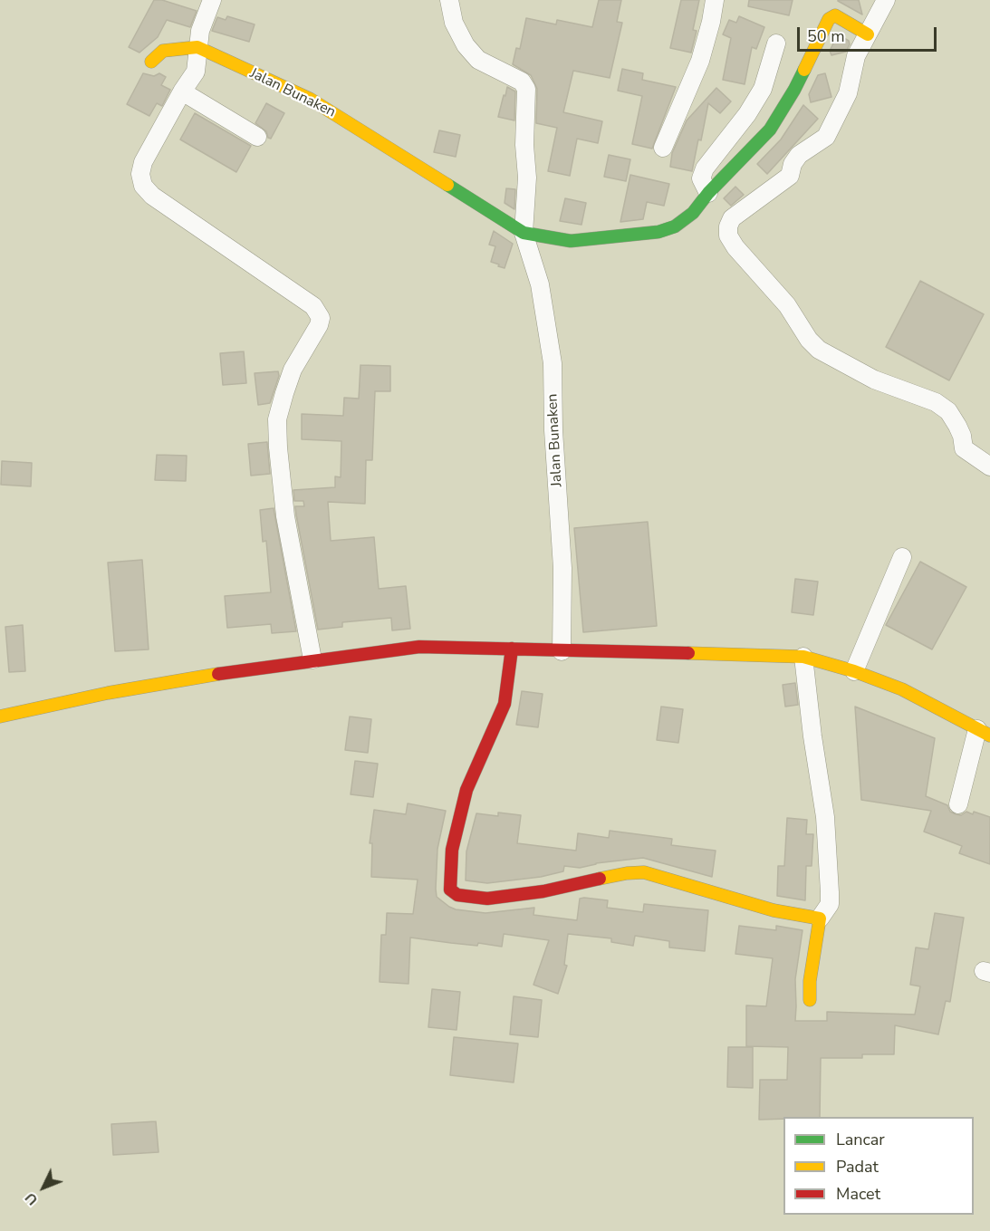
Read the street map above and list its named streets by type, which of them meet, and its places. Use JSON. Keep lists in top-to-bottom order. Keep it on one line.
{"streets":{"street":["Jalan Bunaken"]},"legend":["Lancar","Padat","Macet"],"scale_bar":"50 m","north":"bottom left"}
